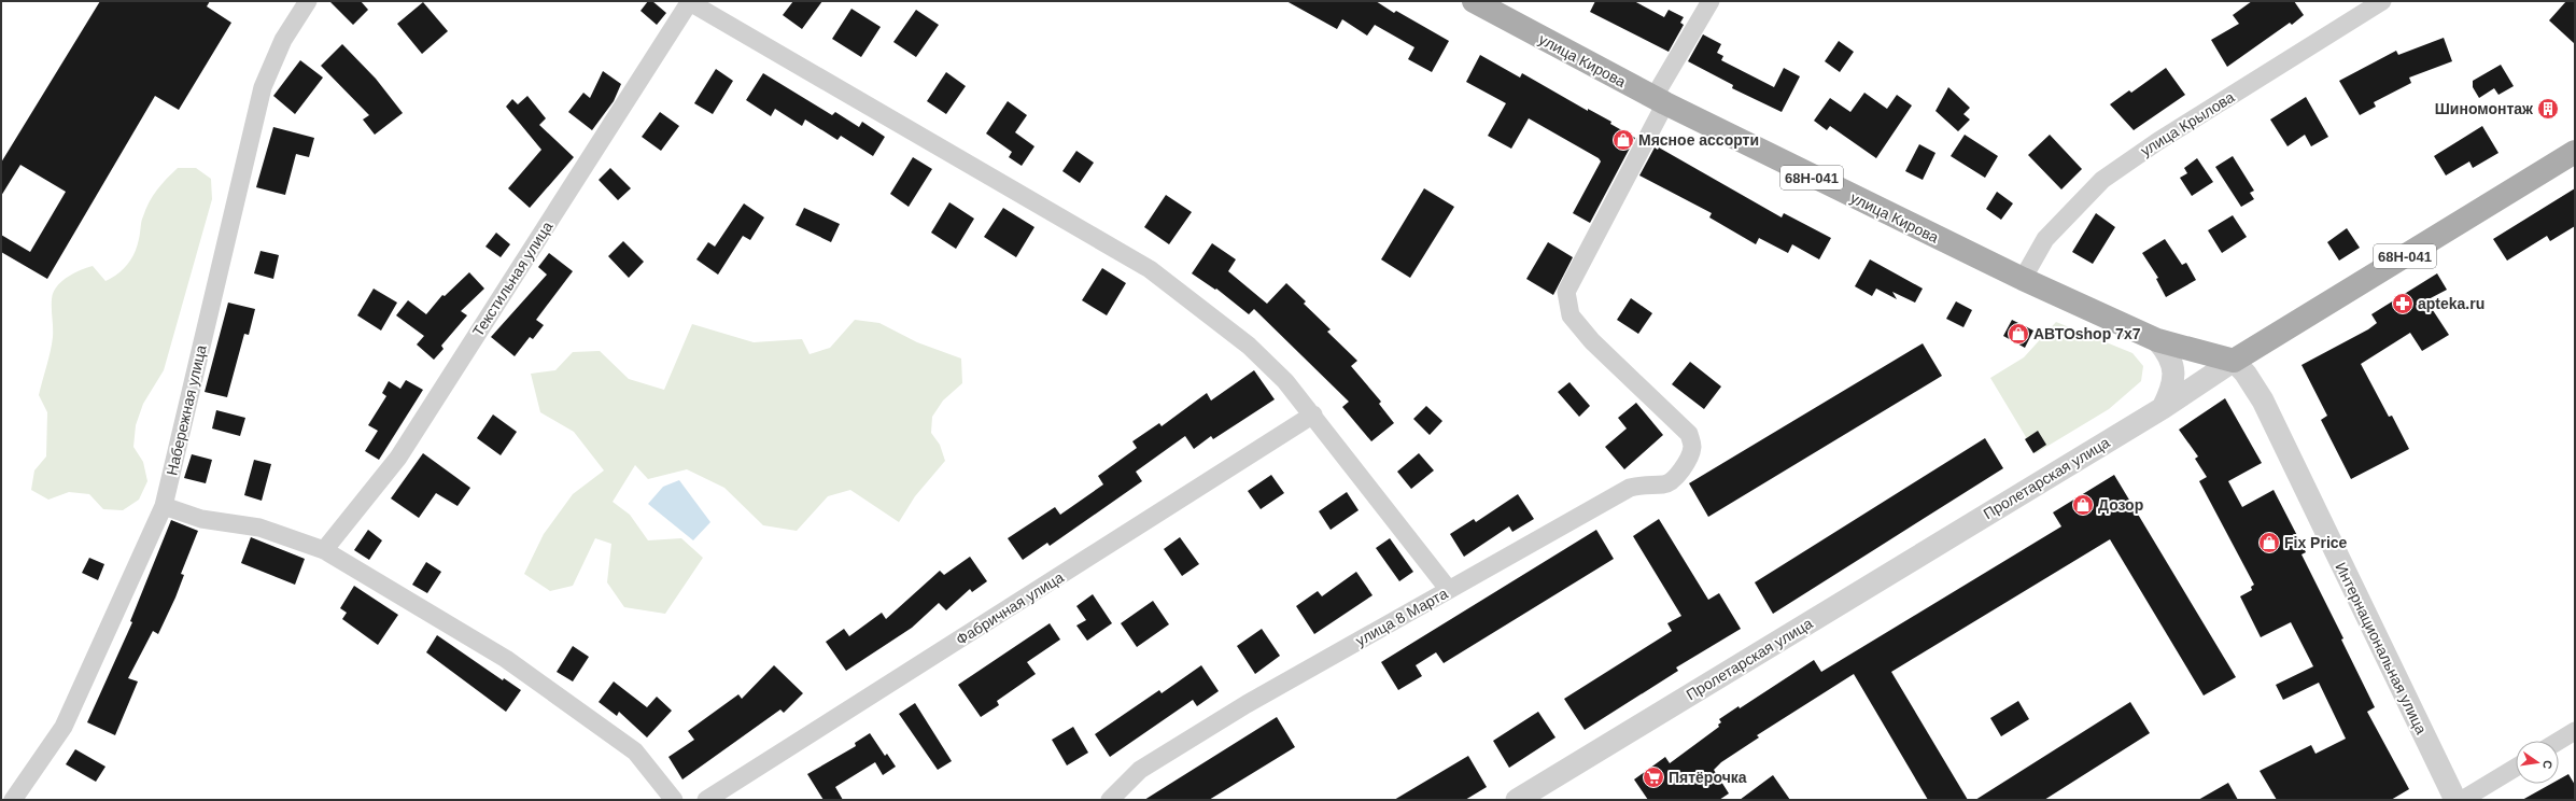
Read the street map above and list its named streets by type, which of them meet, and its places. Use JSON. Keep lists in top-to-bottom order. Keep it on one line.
{"streets":{"main road":["улица Кирова","68Н-041","Пролетарская улица"],"street":["улица Крылова","Текстильная улица","Набережная улица","Фабричная улица","улица 8 Марта","Интернациональная улица"]},"crossings":[["улица Кирова","улица Крылова"],["улица Кирова","Пролетарская улица"],["улица Кирова","улица 8 Марта"],["улица Кирова","Интернациональная улица"],["Пролетарская улица","Интернациональная улица"]],"places":{"building":["Шиномонтаж"],"shop":["Мясное ассорти","АВТОshop 7x7","Дозор","Fix Price"],"pharmacy":["apteka.ru"],"supermarket":["Пятёрочка"]},"north":"right"}
